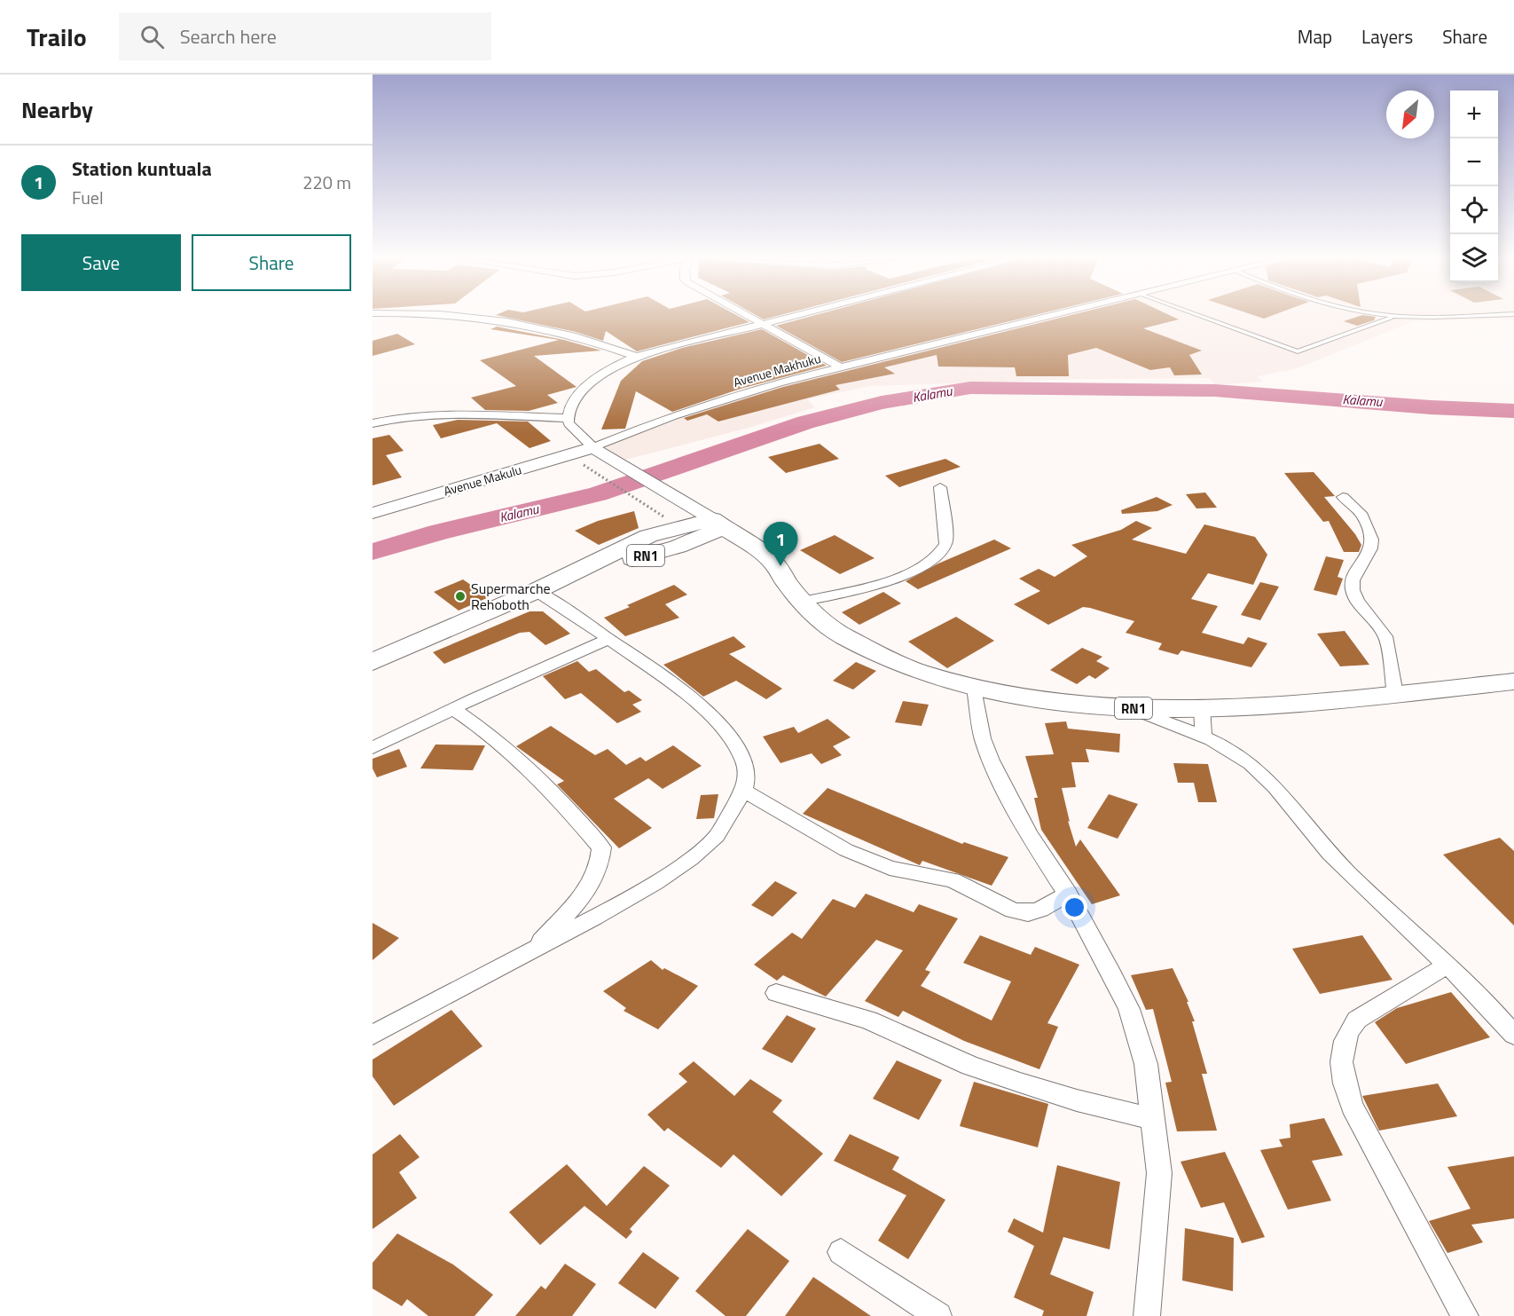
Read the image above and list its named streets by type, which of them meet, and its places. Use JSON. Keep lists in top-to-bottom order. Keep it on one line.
{"streets":{"highway":["RN1"],"main road":["Avenue Makulu"],"street":["Avenue Makhuku"]},"crossings":[["Avenue Makhuku","Avenue Makulu"]],"water":["Kalamu"],"places":["Supermarche Rehoboth"],"north":"bottom left","page":{"header":"Trailo","search":"Search here","nav":["Map","Layers","Share"],"heading":"Nearby","map_buttons":["+","−"],"list":[{"mark":"1","name":"Station kuntuala","note":"Fuel","value":"220 m"}],"buttons":["Save","Share"],"pins":"1"}}
